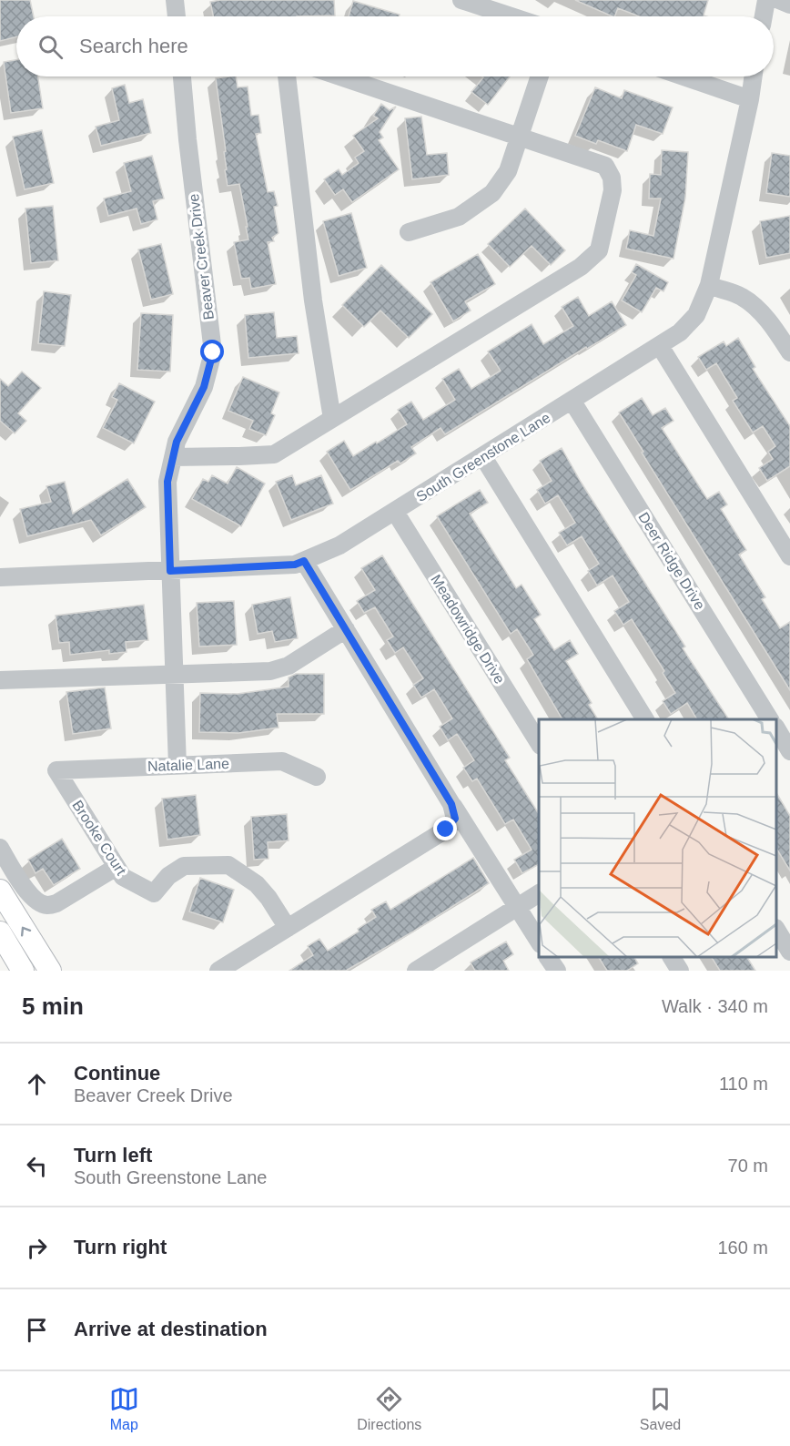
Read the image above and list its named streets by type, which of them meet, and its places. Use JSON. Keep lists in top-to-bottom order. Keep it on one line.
{"streets":{"street":["Beaver Creek Drive","South Greenstone Lane","Deer Ridge Drive","Meadowridge Drive","Natalie Lane","Brooke Court"]},"crossings":[["Beaver Creek Drive","South Greenstone Lane"],["Beaver Creek Drive","Natalie Lane"],["South Greenstone Lane","Deer Ridge Drive"],["South Greenstone Lane","Meadowridge Drive"],["Natalie Lane","Brooke Court"]],"page":{"search":"Search here","heading":["5 min","Walk · 340 m"],"list":[["Continue","Beaver Creek Drive","110 m"],["Turn left","South Greenstone Lane","70 m"],["Turn right","160 m"],"Arrive at destination"],"nav":["Map","Directions","Saved"]}}
